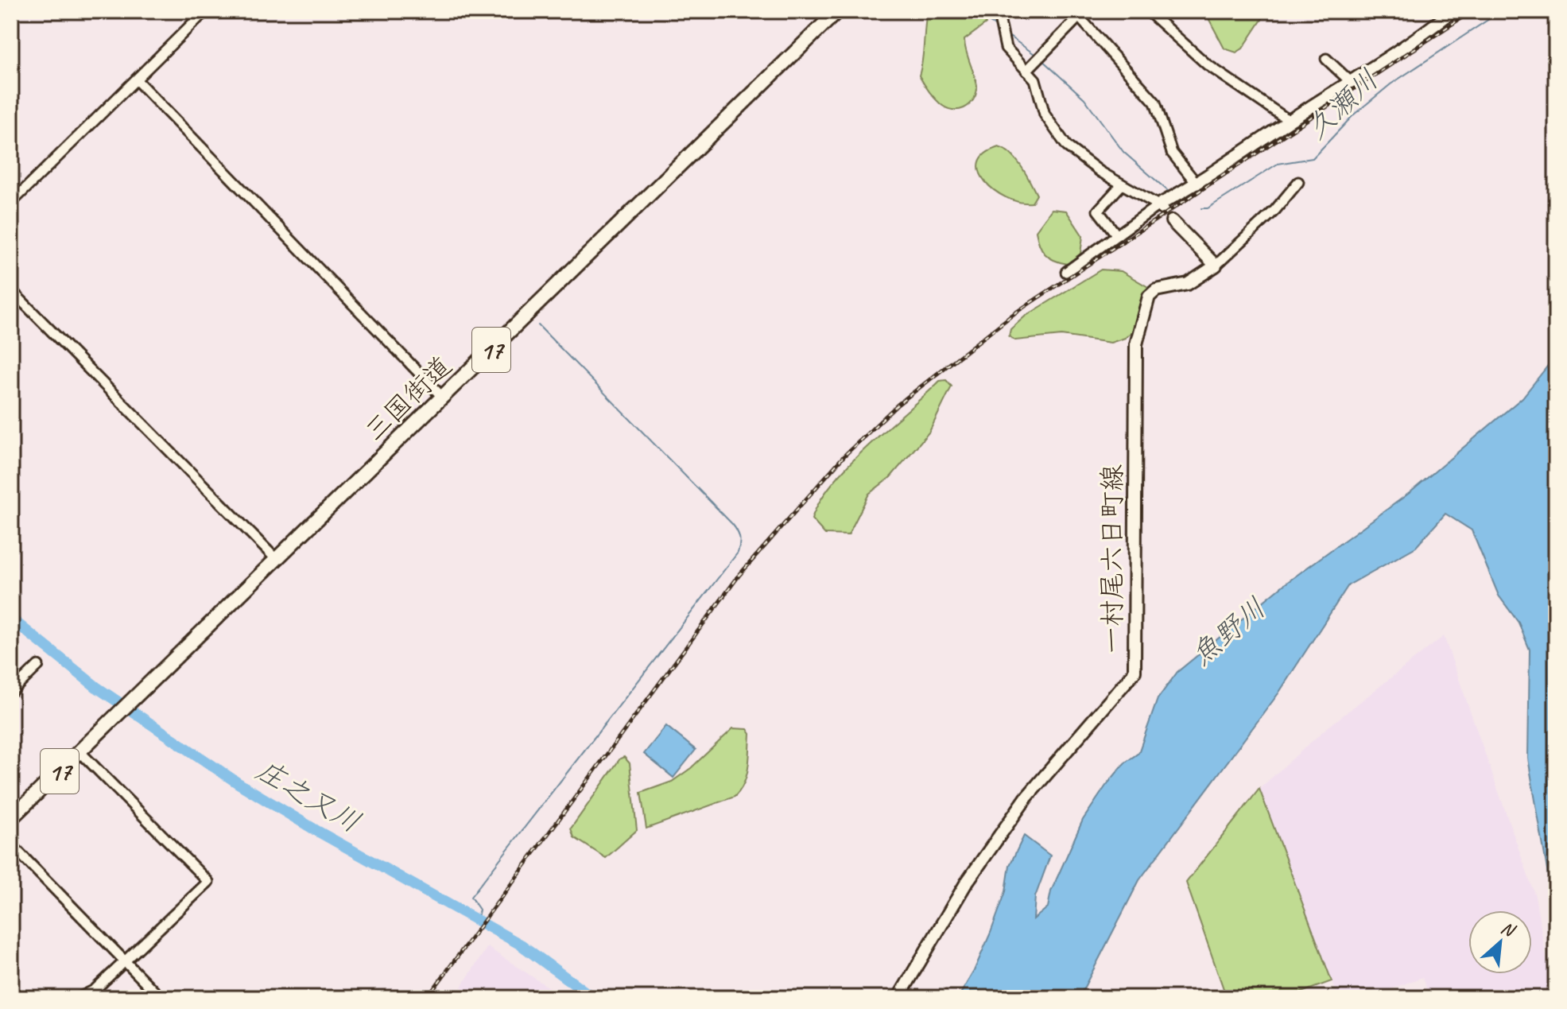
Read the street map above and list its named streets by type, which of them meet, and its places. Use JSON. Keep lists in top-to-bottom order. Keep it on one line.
{"streets":{"highway":["17","三国街道"],"main road":["一村尾六日町線"]},"water":["久瀬川","魚野川","庄之又川"],"north":"top right"}
